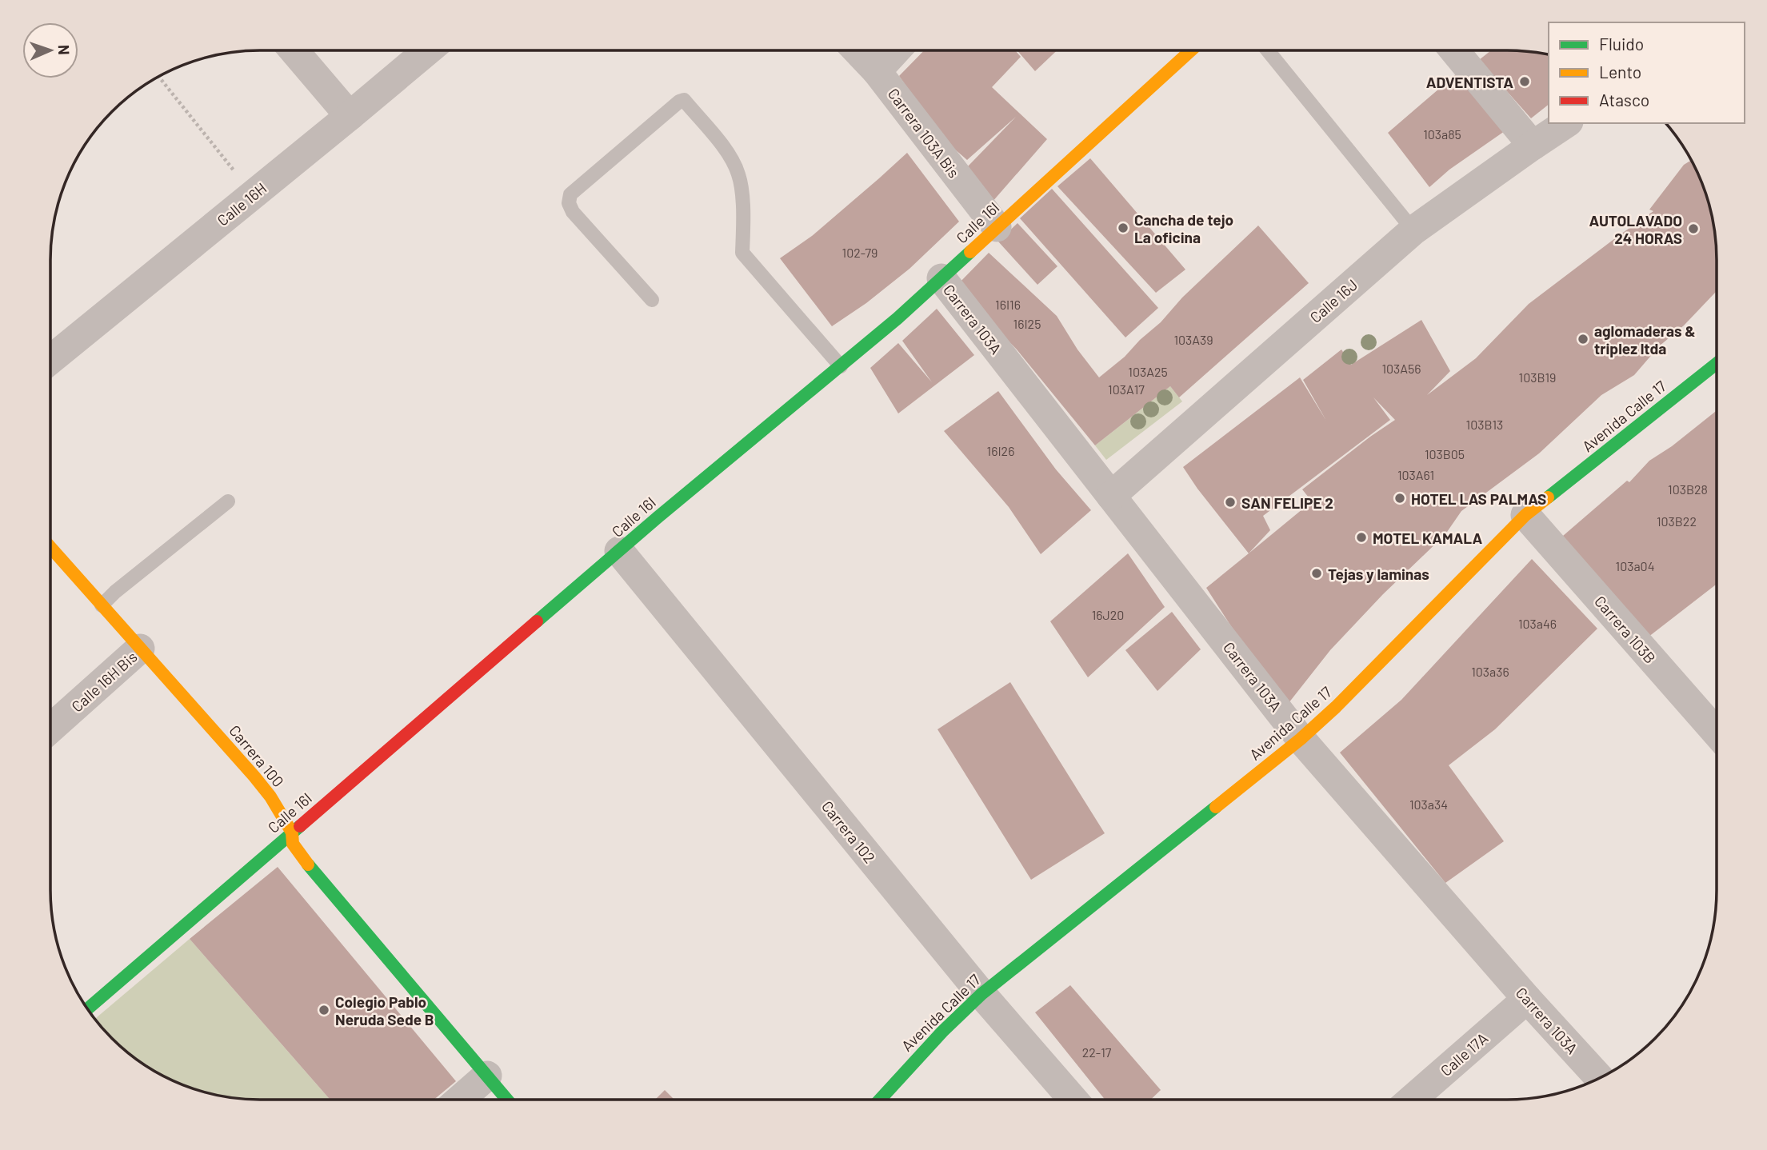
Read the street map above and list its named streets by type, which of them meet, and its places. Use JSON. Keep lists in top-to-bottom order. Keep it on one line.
{"streets":{"street":["Carrera 103A Bis","Calle 16H","Calle 16I","Calle 16J","Carrera 103A","Avenida Calle 17","Carrera 103B","Calle 16H Bis","Carrera 100","Carrera 102","Calle 17A"]},"crossings":[["Carrera 103A Bis","Calle 16I"],["Calle 16I","Carrera 103A"],["Calle 16I","Carrera 100"],["Calle 16I","Carrera 102"],["Calle 16J","Carrera 103A"],["Carrera 103A","Avenida Calle 17"],["Carrera 103A","Calle 17A"],["Avenida Calle 17","Carrera 103B"],["Avenida Calle 17","Carrera 102"],["Calle 16H Bis","Carrera 100"]],"places":["ADVENTISTA","Cancha de tejo La oficina","AUTOLAVADO 24 HORAS","aglomaderas & triplez ltda","HOTEL LAS PALMAS","SAN FELIPE 2","MOTEL KAMALA","Tejas y laminas","Colegio Pablo Neruda Sede B"],"house_numbers":["103a85","102-79","16I16","16I25","103A39","103A56","103A25","103B19","103A17","103B13","16I26","103B05","103A61","103B28","103B22","103a04","16J20","103a46","103a36","103a34","22-17"],"legend":["Fluido","Lento","Atasco"],"north":"right"}
